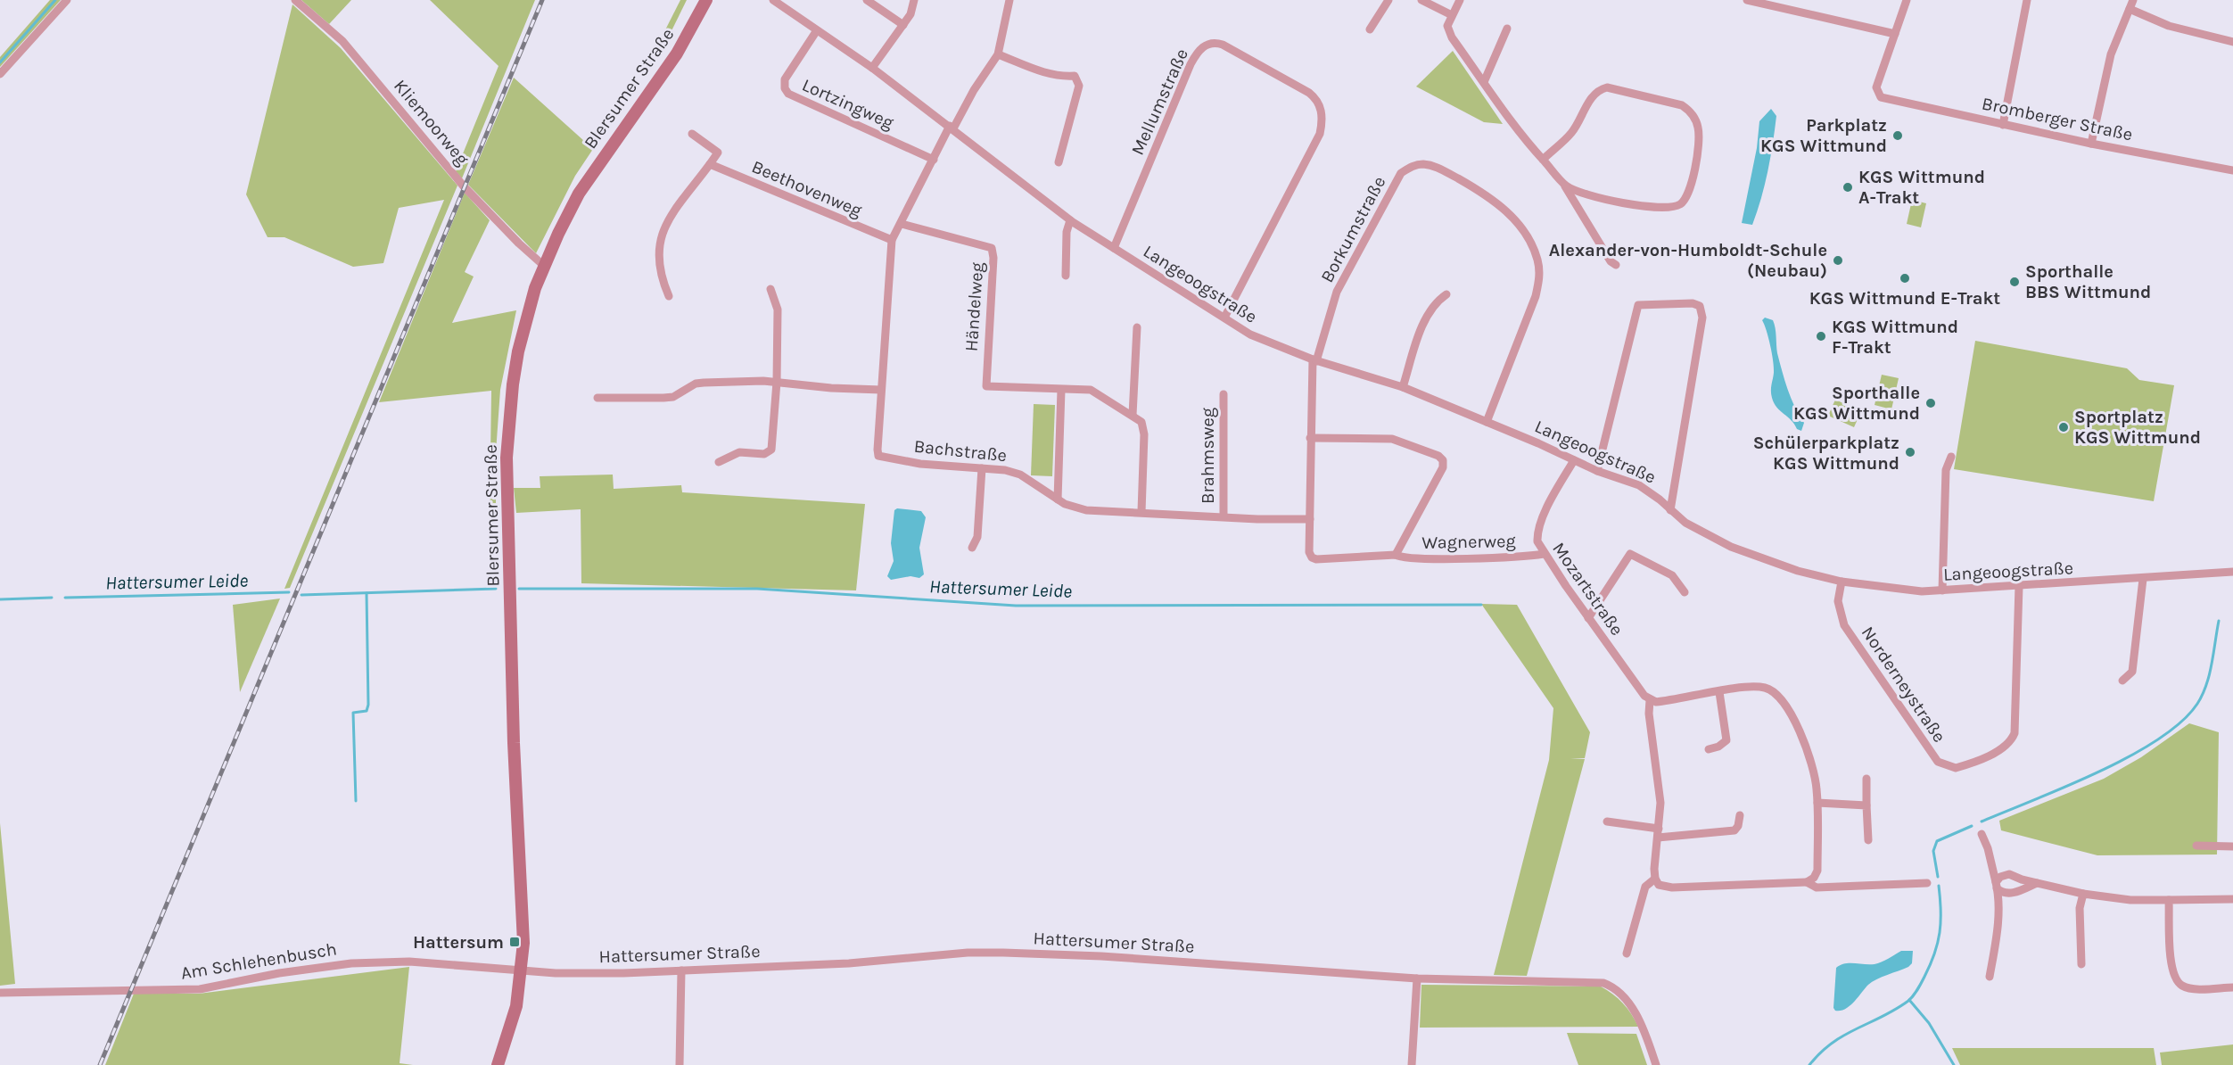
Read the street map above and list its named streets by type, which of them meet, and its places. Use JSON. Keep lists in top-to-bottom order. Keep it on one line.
{"streets":{"main road":["Blersumer Straße"],"street":["Mellumstraße","Lortzingweg","Bromberger Straße","Kliemoorweg","Beethovenweg","Borkumstraße","Langeoogstraße","Händelweg","Bachstraße","Brahmsweg","Wagnerweg","Mozartstraße","Norderneystraße","Hattersumer Straße","Am Schlehenbusch"]},"crossings":[["Blersumer Straße","Kliemoorweg"],["Blersumer Straße","Hattersumer Straße"],["Blersumer Straße","Am Schlehenbusch"],["Mellumstraße","Langeoogstraße"],["Lortzingweg","Langeoogstraße"],["Lortzingweg","Bachstraße"],["Beethovenweg","Bachstraße"],["Borkumstraße","Langeoogstraße"],["Langeoogstraße","Bachstraße"],["Langeoogstraße","Mozartstraße"],["Langeoogstraße","Norderneystraße"],["Händelweg","Bachstraße"],["Bachstraße","Brahmsweg"],["Bachstraße","Wagnerweg"],["Wagnerweg","Mozartstraße"],["Hattersumer Straße","Am Schlehenbusch"]],"water":["Hattersumer Leide"],"places":{"other":["Parkplatz KGS Wittmund","KGS Wittmund A-Trakt","Alexander-von-Humboldt-Schule (Neubau)","KGS Wittmund E-Trakt","Sporthalle BBS Wittmund","KGS Wittmund F-Trakt","Sporthalle KGS Wittmund","Sportplatz KGS Wittmund","Schülerparkplatz KGS Wittmund"],"transit":["Hattersum"]}}
